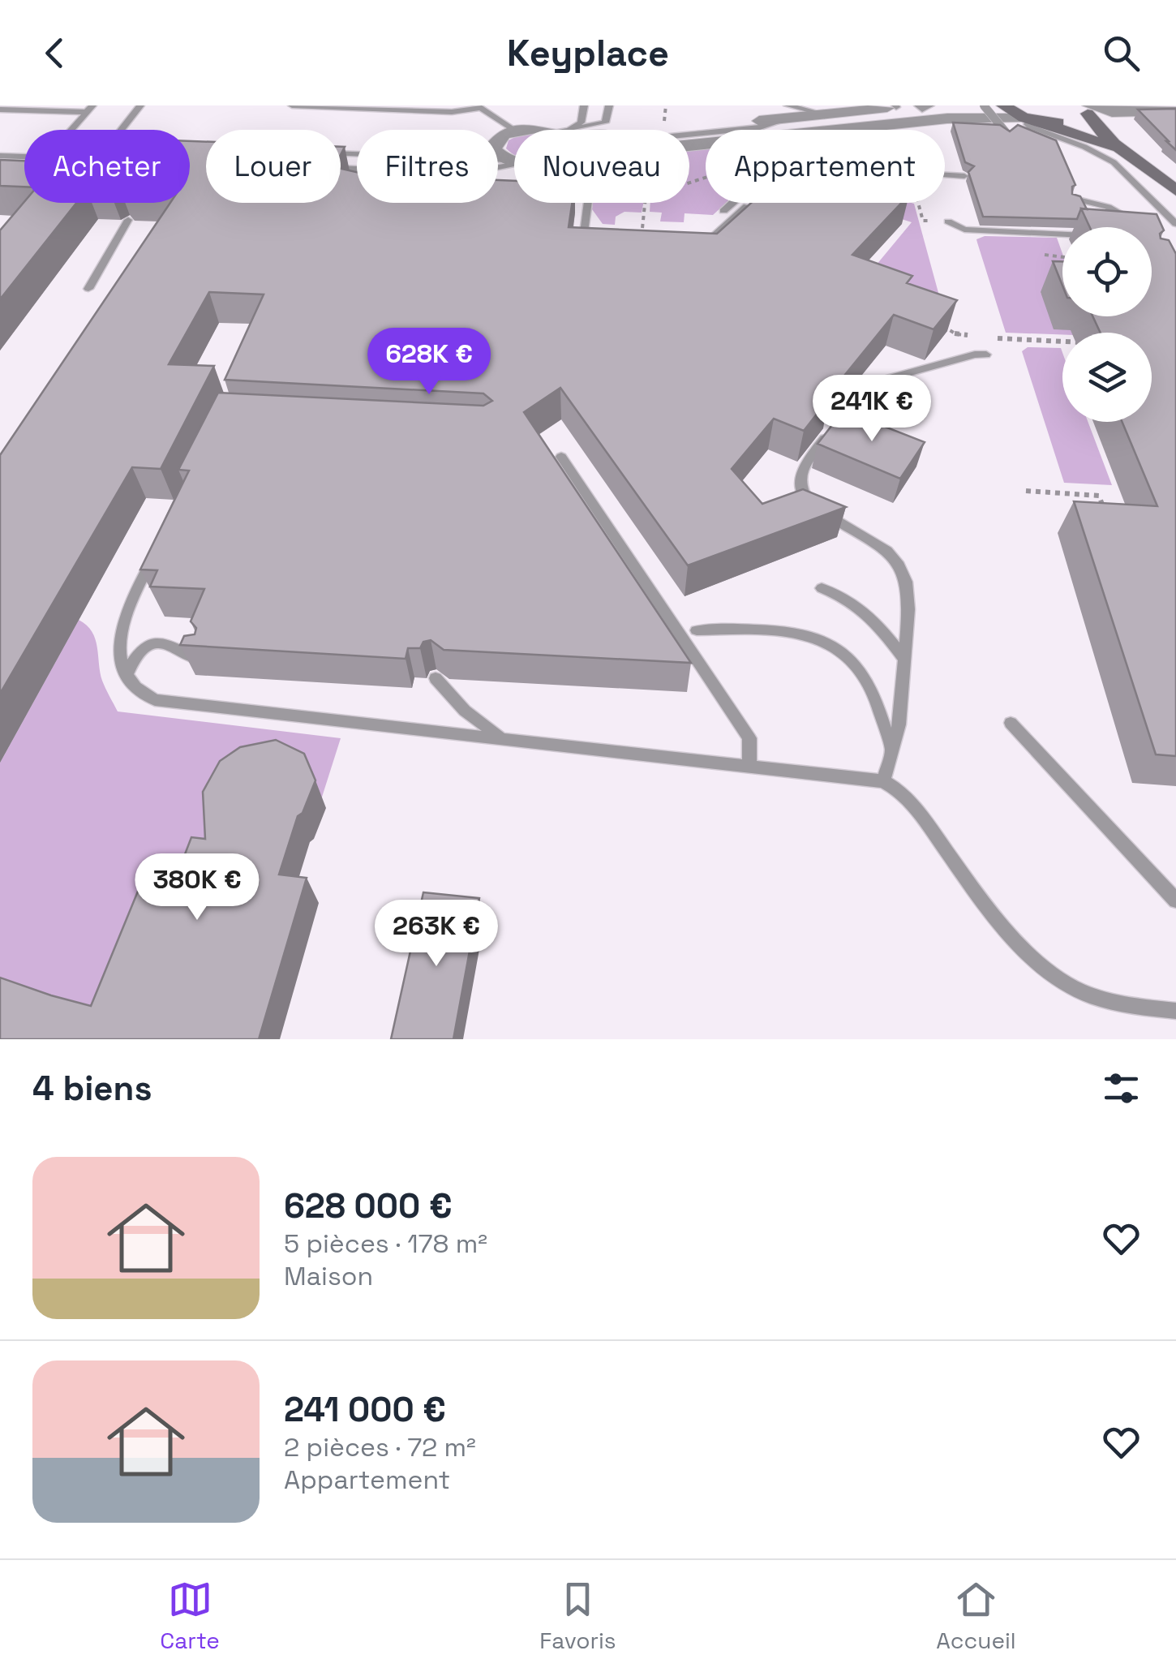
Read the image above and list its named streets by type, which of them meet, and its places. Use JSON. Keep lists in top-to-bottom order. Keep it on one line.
{"page":{"header":"Keyplace","chip":["Acheter","Louer","Filtres","Nouveau","Appartement"],"price":["628K €","241K €","380K €","263K €"],"heading":"4 biens","list":[{"name":"628 000 €","note":"5 pièces · 178 m² · Maison"},{"name":"241 000 €","note":"2 pièces · 72 m² · Appartement"}],"tabs":["Carte","Favoris","Accueil"]}}
